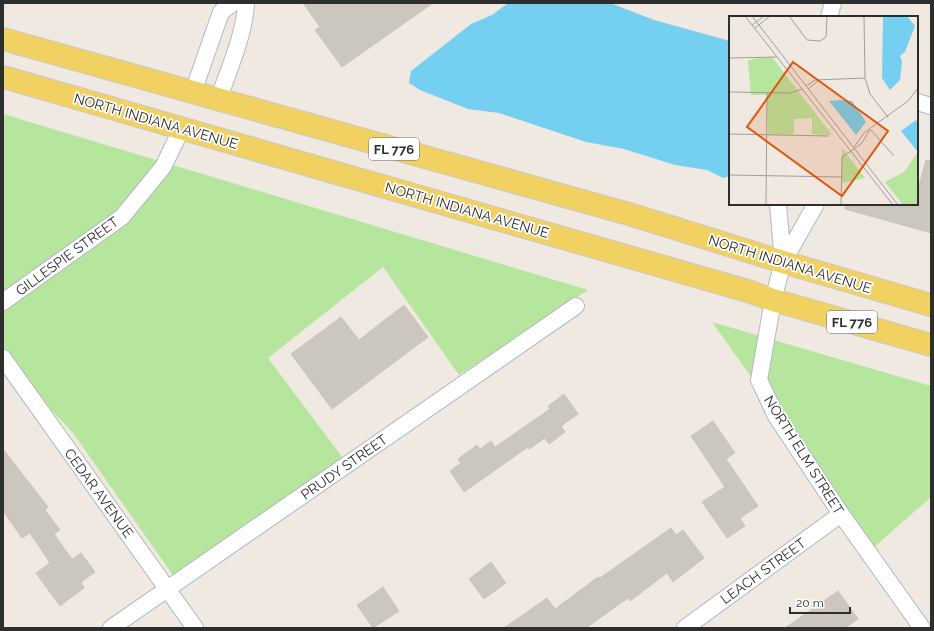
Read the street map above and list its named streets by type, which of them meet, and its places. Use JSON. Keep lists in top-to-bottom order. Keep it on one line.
{"streets":{"main road":["NORTH INDIANA AVENUE","FL 776"],"street":["GILLESPIE STREET","NORTH ELM STREET","PRUDY STREET","CEDAR AVENUE","LEACH STREET"]},"crossings":[["NORTH INDIANA AVENUE","GILLESPIE STREET"],["NORTH INDIANA AVENUE","NORTH ELM STREET"],["NORTH ELM STREET","LEACH STREET"],["PRUDY STREET","CEDAR AVENUE"]],"scale_bar":"20 m"}
